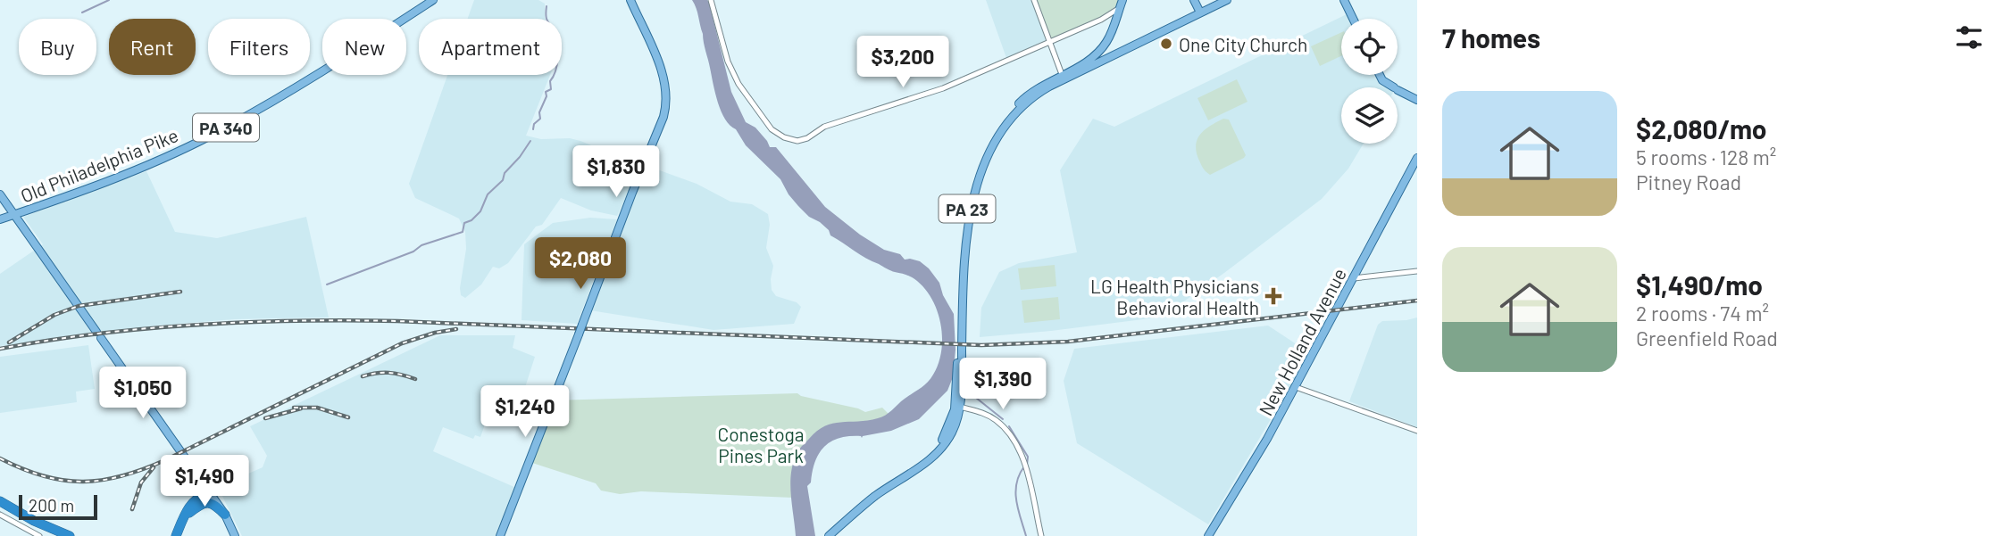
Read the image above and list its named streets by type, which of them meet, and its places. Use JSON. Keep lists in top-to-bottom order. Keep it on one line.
{"streets":{"main road":["PA 340","Old Philadelphia Pike","PA 23","New Holland Avenue"]},"parks":["Conestoga Pines Park"],"places":{"other":["One City Church"],"health":["LG Health Physicians Behavioral Health"]},"scale_bar":"200 m","page":{"heading":"7 homes","chip":["Buy","Rent","Filters","New","Apartment"],"price":["$3,200","$1,830","$2,080","$1,390","$1,050","$1,240","$1,490"],"list":[{"name":"$2,080/mo","note":"5 rooms · 128 m² · Pitney Road"},{"name":"$1,490/mo","note":"2 rooms · 74 m² · Greenfield Road"}],"scale":"200 m"}}
